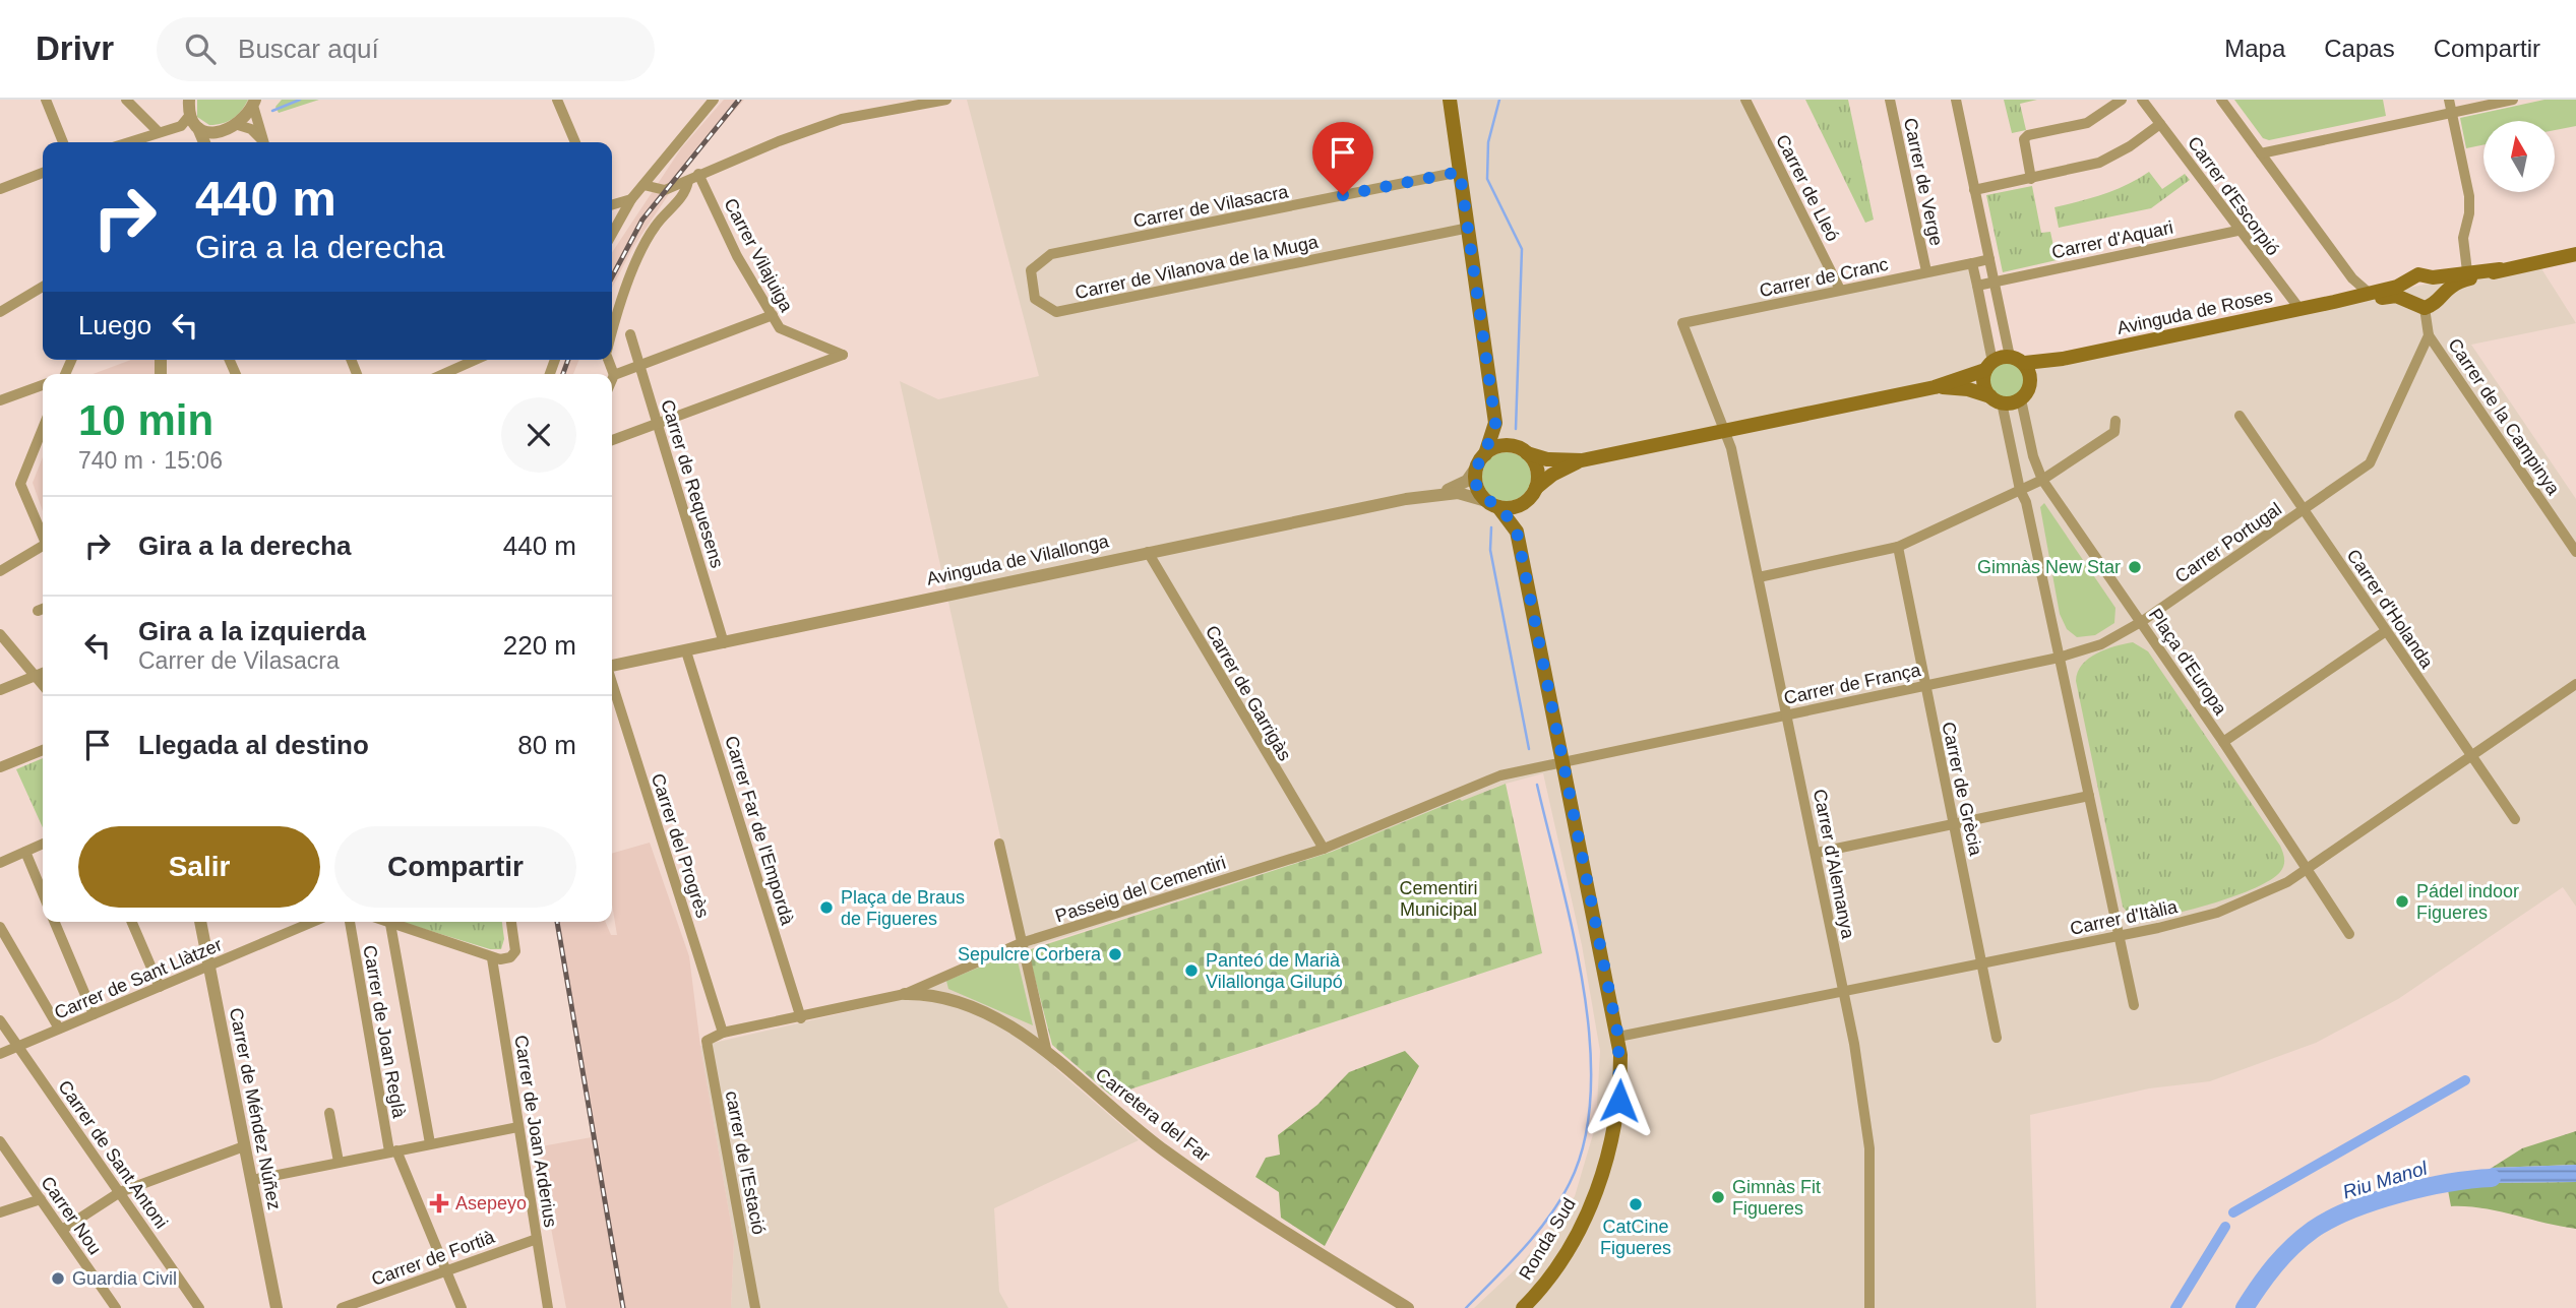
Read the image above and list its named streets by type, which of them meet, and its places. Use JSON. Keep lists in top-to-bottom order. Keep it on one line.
{"streets":{"main road":["Avinguda de Roses","Ronda Sud"],"street":["Carrer de Verge","Carrer de Lleó","Carrer d'Escorpió","Carrer de Vilasacra","Carrer d'Aquari","Carrer Vilajuiga","Carrer de Vilanova de la Muga","Carrer de Cranc","Carrer de la Campinya","Carrer de Requesens","Carrer Portugal","Avinguda de Vilallonga","Carrer d'Holanda","Plaça d'Europa","Carrer de França","Carrer de Garrigàs","Carrer de Grècia","Carrer Far de l'Empordà","Carrer del Progrès","Carrer d'Alemanya","Passeig del Cementiri","Carrer d'Itàlia","Carrer de Sant Llàtzer","Carrer de Joan Reglà","Carrer de Méndez Núñez","Carretera del Far","Carrer de Joan Arderius","Carrer de Sant Antoni","carrer de l'Estació","Carrer Nou","Carrer de Fortià"]},"crossings":[["Carrer de Verge","Carrer de Cranc"],["Carrer de Lleó","Carrer de Cranc"],["Carrer d'Escorpió","Carrer d'Aquari"],["Carrer d'Escorpió","Avinguda de Roses"],["Carrer de Vilasacra","Carrer de Vilanova de la Muga"],["Carrer Vilajuiga","Carrer de Requesens"],["Carrer de Cranc","Carrer d'Alemanya"],["Avinguda de Roses","Plaça d'Europa"],["Carrer de la Campinya","Carrer Portugal"],["Carrer de Requesens","Avinguda de Vilallonga"],["Carrer Portugal","Carrer d'Holanda"],["Carrer Portugal","Plaça d'Europa"],["Carrer Portugal","Carrer de França"],["Avinguda de Vilallonga","Carrer de Garrigàs"],["Avinguda de Vilallonga","Carrer Far de l'Empordà"],["Avinguda de Vilallonga","Ronda Sud"],["Carrer d'Holanda","Carrer d'Itàlia"],["Plaça d'Europa","Carrer de França"],["Plaça d'Europa","Carrer d'Itàlia"],["Carrer de França","Carrer de Grècia"],["Carrer de França","Carrer d'Alemanya"],["Carrer de França","Passeig del Cementiri"],["Carrer de França","Ronda Sud"],["Carrer de Garrigàs","Passeig del Cementiri"],["Carrer de Grècia","Carrer d'Itàlia"],["Carrer Far de l'Empordà","Passeig del Cementiri"],["Carrer del Progrès","Passeig del Cementiri"],["Carrer del Progrès","carrer de l'Estació"],["Carrer d'Alemanya","Carrer d'Itàlia"],["Passeig del Cementiri","Carretera del Far"],["Passeig del Cementiri","carrer de l'Estació"],["Passeig del Cementiri","Ronda Sud"],["Carrer d'Itàlia","Ronda Sud"],["Carrer de Sant Llàtzer","Carrer de Méndez Núñez"],["Carrer de Sant Llàtzer","Carrer de Sant Antoni"],["Carrer de Joan Reglà","Carrer de Fortià"],["Carrer de Joan Arderius","Carrer de Fortià"]],"water":["Riu Manol"],"parks":["Cementiri Municipal"],"places":{"other":["Gimnàs New Star","Pádel indoor Figueres","Plaça de Braus de Figueres","Sepulcre Corbera","Panteó de Marià Vilallonga Gilupó","Gimnàs Fit Figueres","CatCine Figueres","Guardia Civil"],"health":["Asepeyo"]},"north":"top","page":{"header":"Drivr","search":"Buscar aquí","nav":["Mapa","Capas","Compartir"],"turn":["440 m","Gira a la derecha"],"then":"Luego","heading":["10 min","740 m · 15:06"],"list":[{"name":"Gira a la derecha","value":"440 m"},{"name":"Gira a la izquierda","note":"Carrer de Vilasacra","value":"220 m"},{"name":"Llegada al destino","value":"80 m"}],"buttons":["Salir","Compartir"]}}
